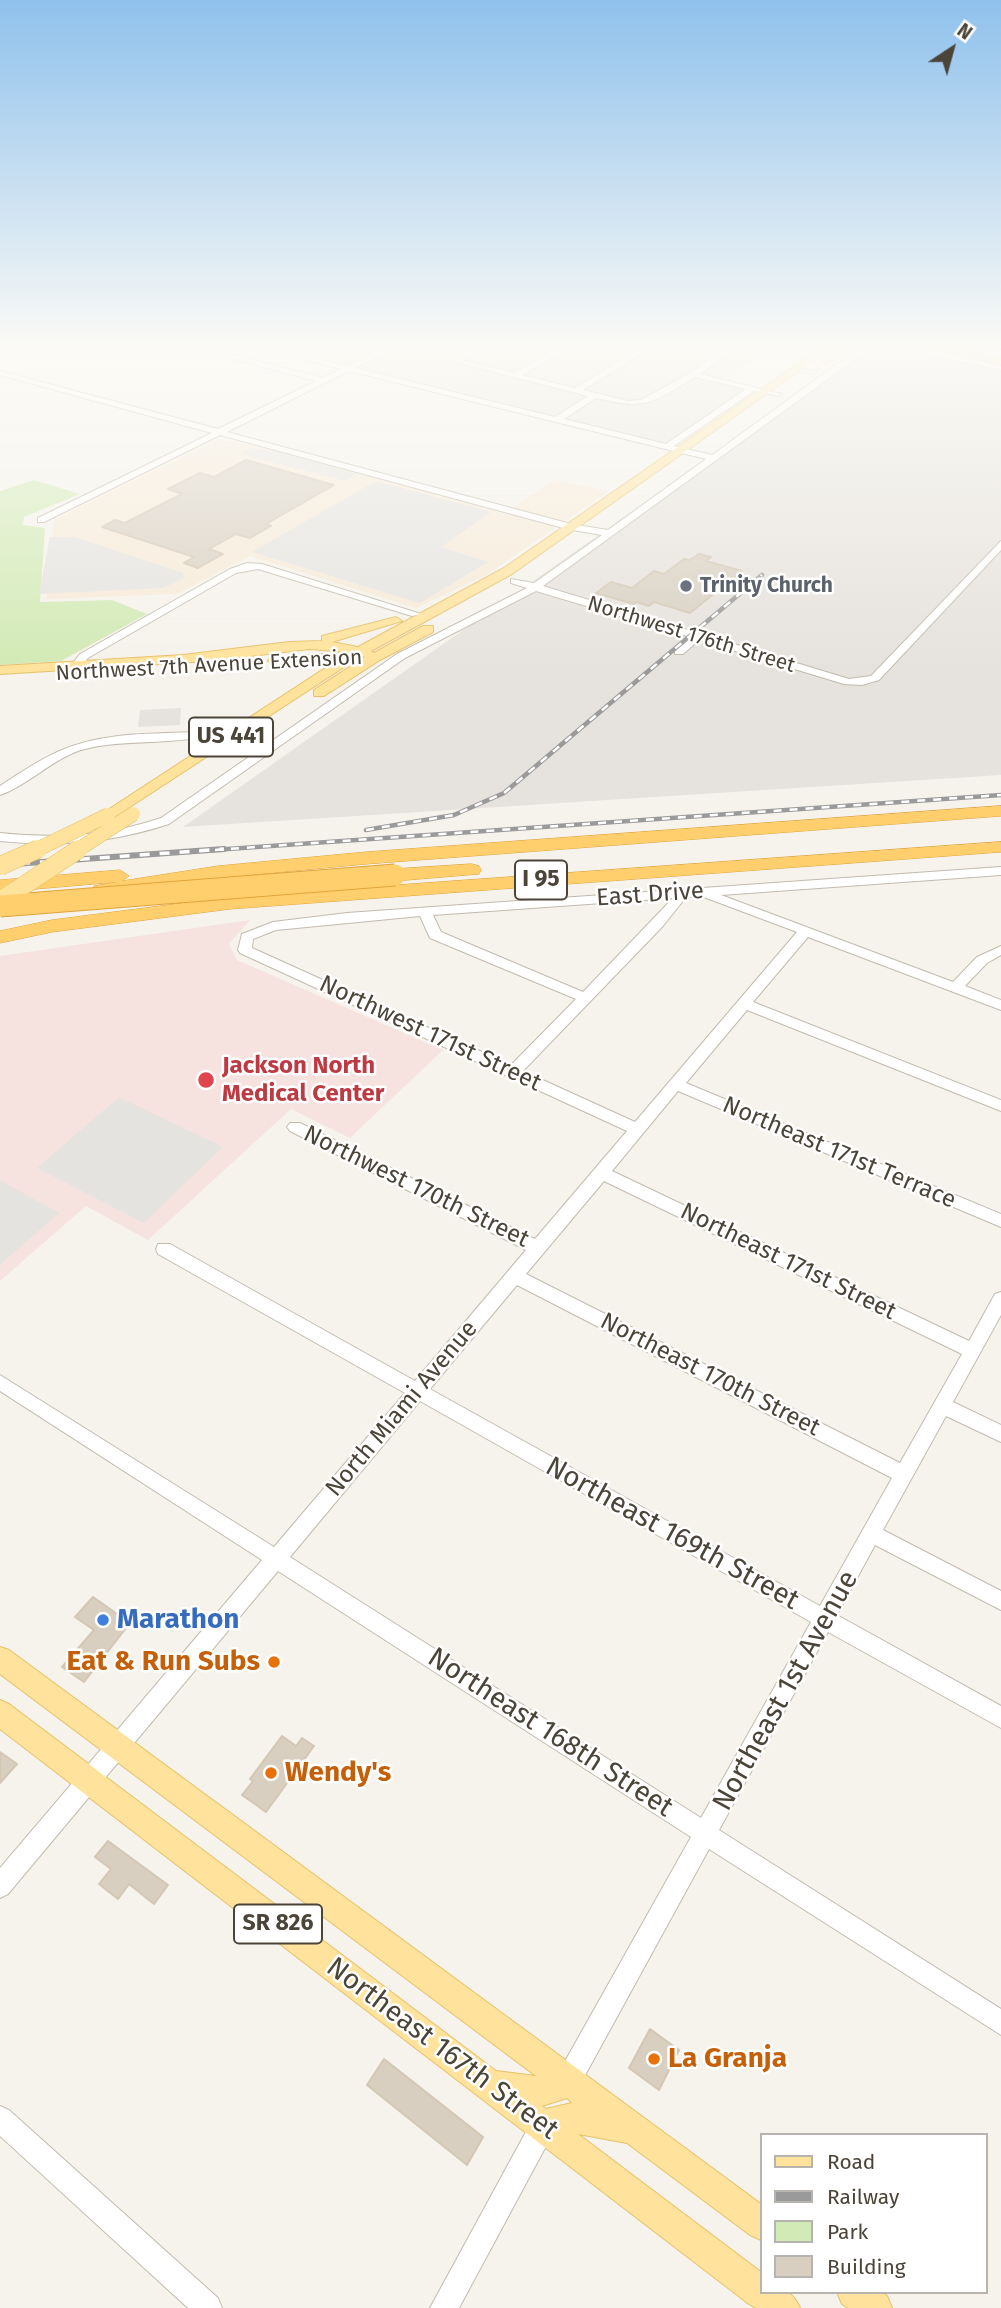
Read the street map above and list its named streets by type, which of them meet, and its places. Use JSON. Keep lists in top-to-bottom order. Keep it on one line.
{"streets":{"highway":["I 95"],"main road":["Northwest 7th Avenue Extension","US 441","SR 826","Northeast 167th Street"],"street":["Northwest 176th Street","East Drive","Northwest 171st Street","Northeast 171st Terrace","Northwest 170th Street","Northeast 171st Street","Northeast 170th Street","North Miami Avenue","Northeast 169th Street","Northeast 1st Avenue","Northeast 168th Street"]},"crossings":[["Northwest 176th Street","US 441"],["Northwest 7th Avenue Extension","US 441"],["East Drive","Northwest 171st Street"],["Northwest 171st Street","North Miami Avenue"],["Northeast 171st Terrace","North Miami Avenue"],["Northwest 170th Street","North Miami Avenue"],["Northeast 171st Street","North Miami Avenue"],["Northeast 171st Street","Northeast 1st Avenue"],["Northeast 170th Street","North Miami Avenue"],["Northeast 170th Street","Northeast 1st Avenue"],["North Miami Avenue","Northeast 169th Street"],["North Miami Avenue","Northeast 168th Street"],["North Miami Avenue","SR 826"],["North Miami Avenue","Northeast 167th Street"],["Northeast 169th Street","Northeast 1st Avenue"],["Northeast 1st Avenue","Northeast 168th Street"],["Northeast 1st Avenue","Northeast 167th Street"],["SR 826","Northeast 167th Street"]],"places":["Trinity Church","Jackson North Medical Center","Marathon","Eat & Run Subs","Wendy's","La Granja"],"legend":["Road","Railway","Park","Building"],"north":"top right"}
